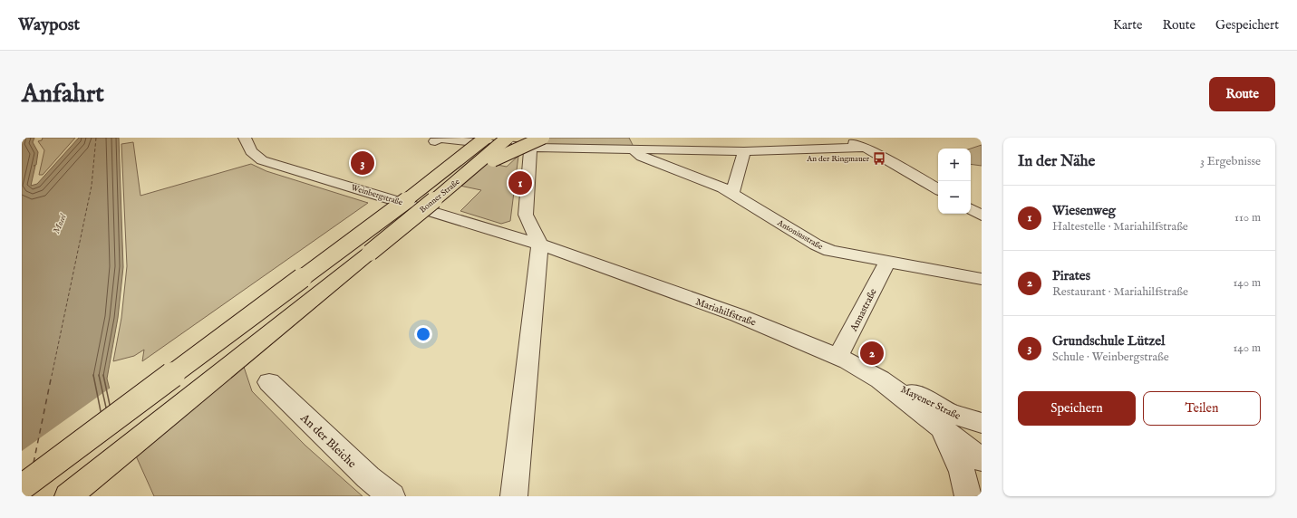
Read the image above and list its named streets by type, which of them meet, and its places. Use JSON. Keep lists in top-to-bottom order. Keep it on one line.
{"streets":{"highway":["Bonner Straße"],"street":["Weinbergstraße","Antoniusstraße","Annastraße","Mariahilfstraße","Mayener Straße","An der Bleiche"]},"crossings":[["Weinbergstraße","Mariahilfstraße"],["Antoniusstraße","Annastraße"],["Annastraße","Mariahilfstraße"],["Mariahilfstraße","Mayener Straße"]],"water":["Mosel"],"places":{"bus stop":["An der Ringmauer"]},"page":{"header":"Waypost","nav":["Karte","Route","Gespeichert"],"buttons":["Route",["Speichern","Teilen"]],"title":"Anfahrt","heading":["In der Nähe","3 Ergebnisse"],"map_buttons":["+","−"],"pins":["3","1","2"],"list":[{"mark":"1","name":"Wiesenweg","note":"Haltestelle · Mariahilfstraße","value":"110 m"},{"mark":"2","name":"Pirates","note":"Restaurant · Mariahilfstraße","value":"140 m"},{"mark":"3","name":"Grundschule Lützel","note":"Schule · Weinbergstraße","value":"140 m"}]}}
